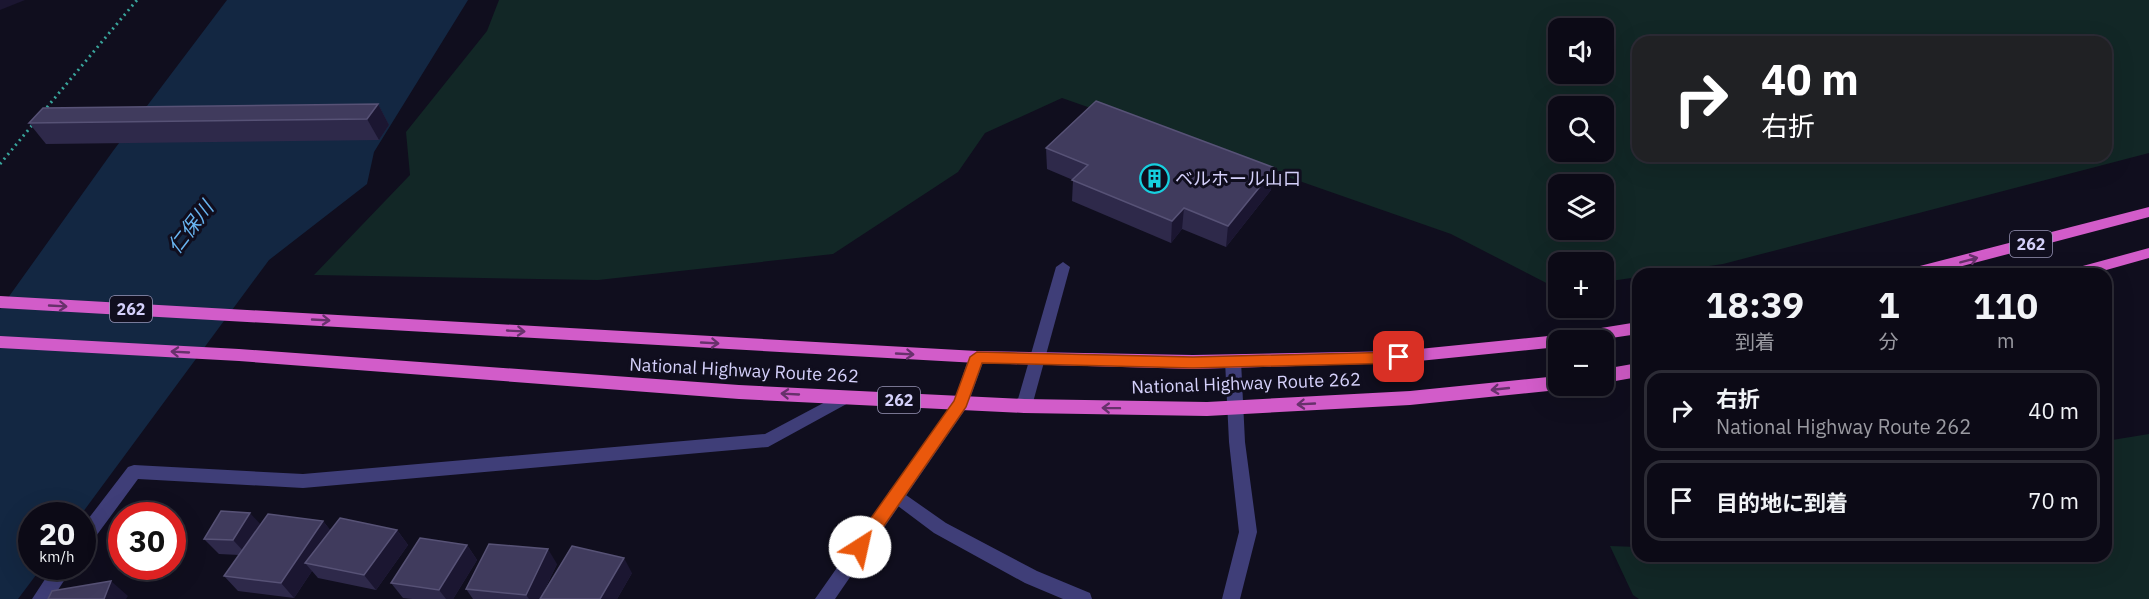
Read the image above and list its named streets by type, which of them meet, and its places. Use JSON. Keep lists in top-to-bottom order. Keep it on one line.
{"streets":{"highway":["262","National Highway Route 262"]},"water":["仁保川"],"places":{"building":["ベルホール山口"]},"page":{"map_buttons":["+","−"],"turn":["40 m","右折"],"eta":["18:39","到着","1","分","110","m"],"list":[{"name":"右折","note":"National Highway Route 262","value":"40 m"},{"name":"目的地に到着","value":"70 m"}],"speed":"20 km/h","limit":"30"}}
